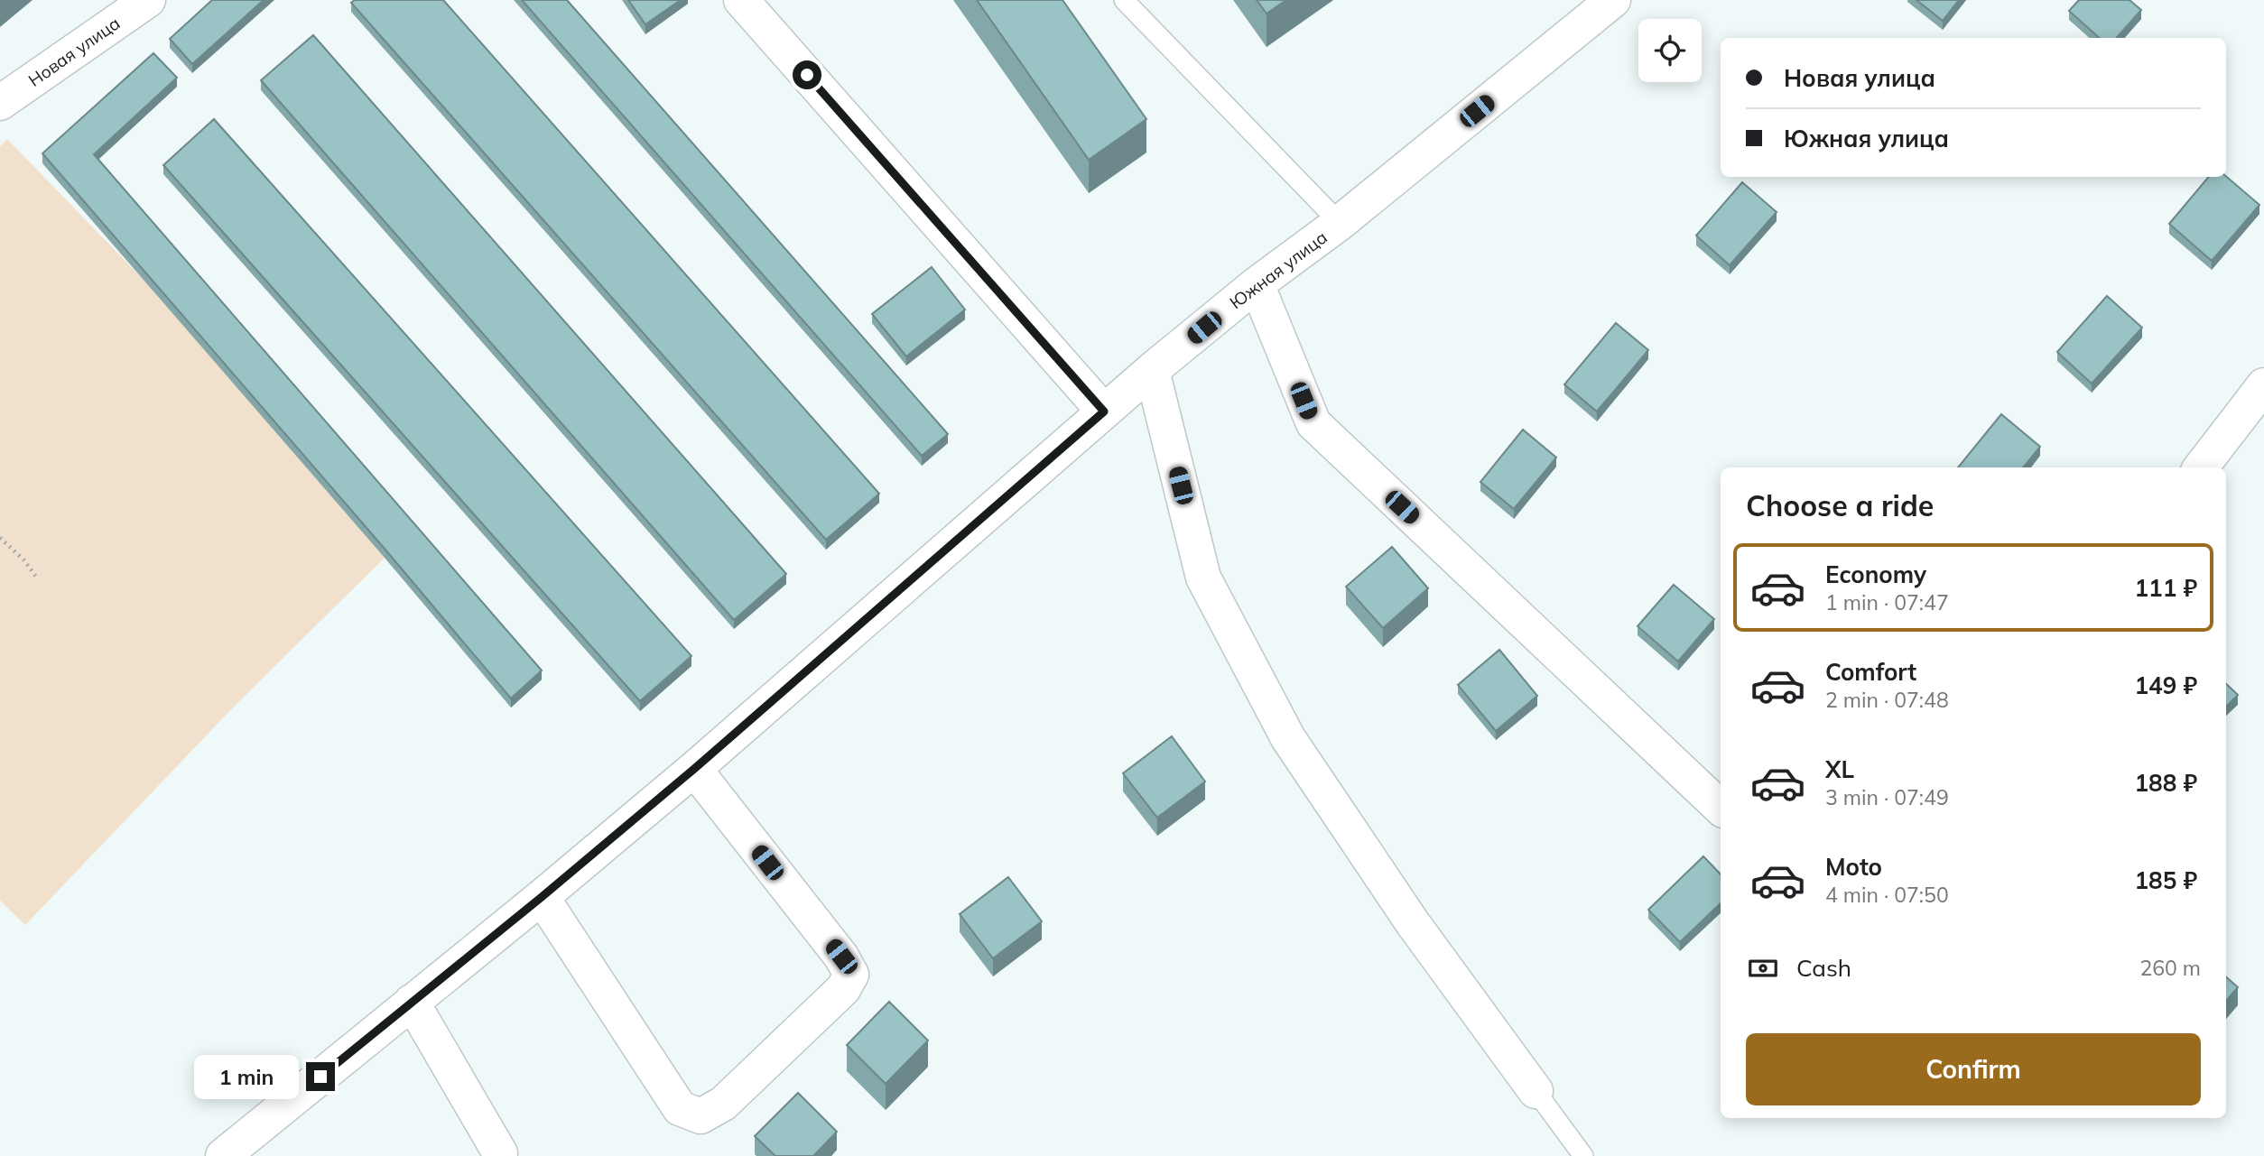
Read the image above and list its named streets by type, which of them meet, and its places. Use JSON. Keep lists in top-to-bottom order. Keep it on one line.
{"streets":{"street":["Новая улица","Южная улица"]},"page":{"banner":["Новая улица","Южная улица"],"heading":"Choose a ride","list":[{"name":"Economy","note":"1 min · 07:47","value":"111 ₽"},{"name":"Comfort","note":"2 min · 07:48","value":"149 ₽"},{"name":"XL","note":"3 min · 07:49","value":"188 ₽"},{"name":"Moto","note":"4 min · 07:50","value":"185 ₽"}],"pay":["Cash","260 m"],"buttons":"Confirm","bubble":"1 min"}}
